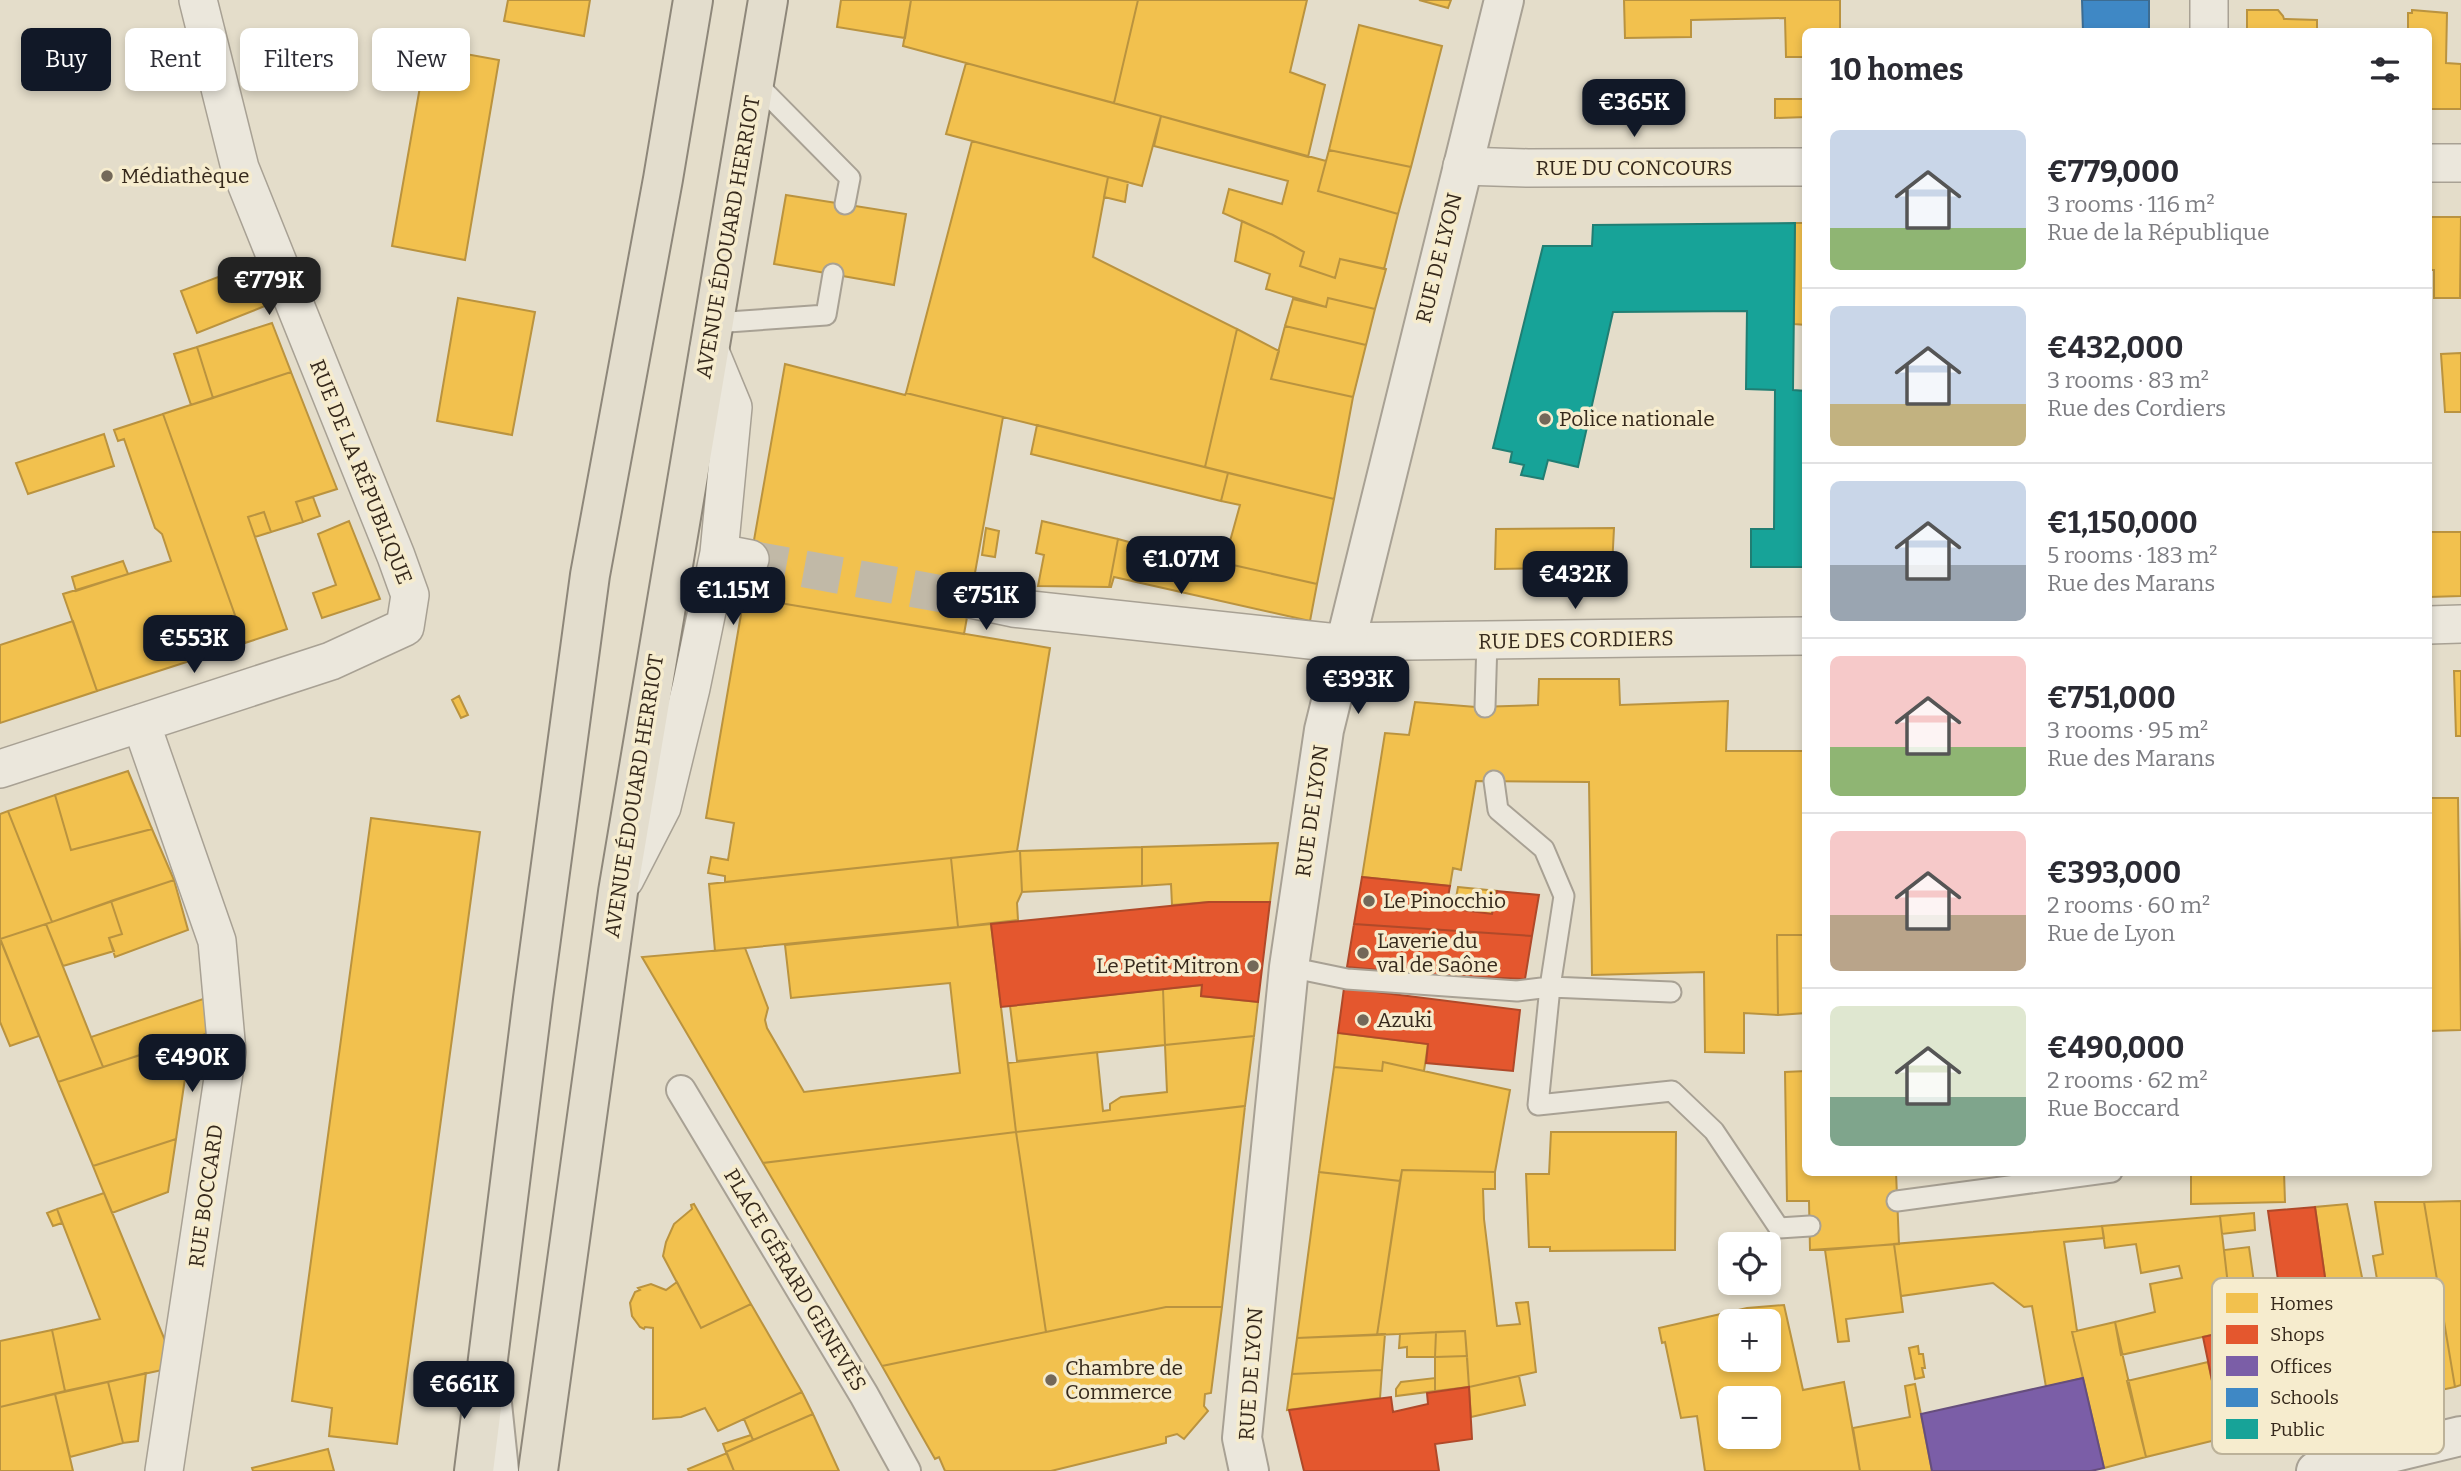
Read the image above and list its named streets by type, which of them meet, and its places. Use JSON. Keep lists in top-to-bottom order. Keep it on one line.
{"streets":{"main road":["AVENUE ÉDOUARD HERRIOT"],"street":["RUE DU CONCOURS","RUE DE LYON","RUE DE LA RÉPUBLIQUE","RUE DES CORDIERS","RUE BOCCARD","PLACE GÉRARD GENEVÈS"]},"crossings":[["RUE DU CONCOURS","RUE DE LYON"],["RUE DE LYON","RUE DES CORDIERS"],["RUE DE LA RÉPUBLIQUE","RUE BOCCARD"]],"places":["Médiathèque","Police nationale","Le Pinocchio","Laverie du val de Saône","Le Petit Mitron","Azuki","Chambre de Commerce"],"legend":["Homes","Shops","Offices","Schools","Public"],"page":{"chip":["Buy","Rent","Filters","New"],"heading":"10 homes","price":["€365K","€779K","€1.07M","€432K","€1.15M","€751K","€553K","€393K","€490K","€661K"],"list":[{"name":"€779,000","note":"3 rooms · 116 m² · Rue de la République"},{"name":"€432,000","note":"3 rooms · 83 m² · Rue des Cordiers"},{"name":"€1,150,000","note":"5 rooms · 183 m² · Rue des Marans"},{"name":"€751,000","note":"3 rooms · 95 m² · Rue des Marans"},{"name":"€393,000","note":"2 rooms · 60 m² · Rue de Lyon"},{"name":"€490,000","note":"2 rooms · 62 m² · Rue Boccard"}],"map_buttons":["+","−"]}}
